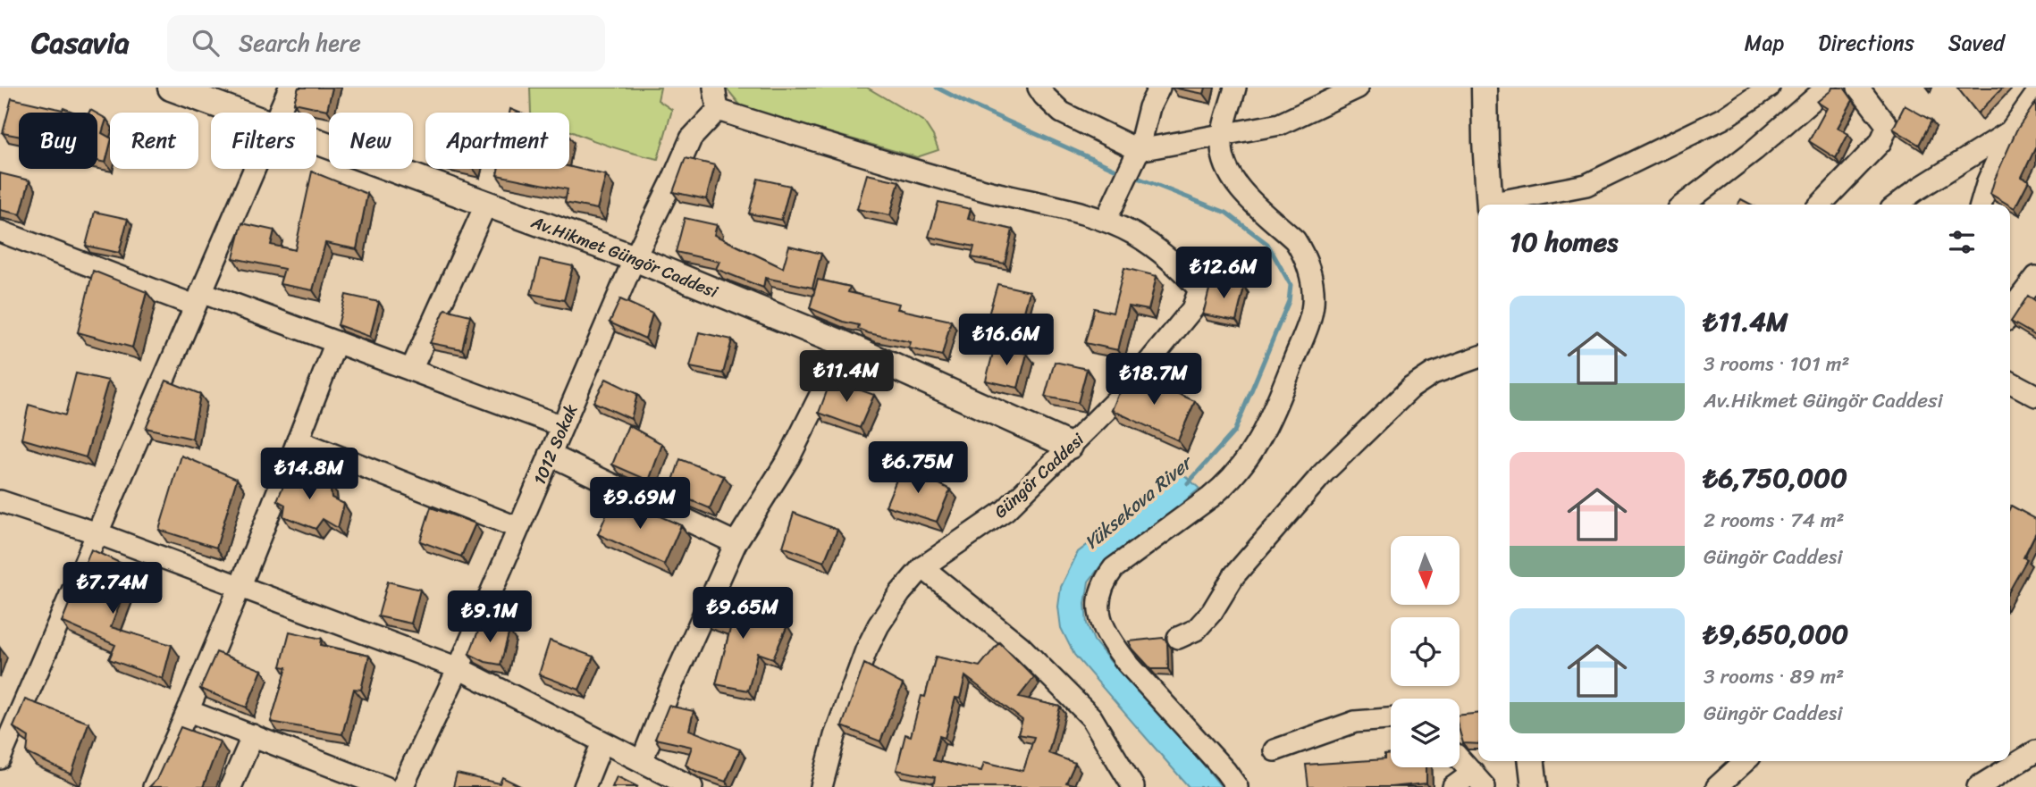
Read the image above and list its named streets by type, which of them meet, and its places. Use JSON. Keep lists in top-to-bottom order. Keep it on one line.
{"streets":{"main road":["Av.Hikmet Güngör Caddesi"],"street":["1012 Sokak","Güngör Caddesi"]},"crossings":[["Av.Hikmet Güngör Caddesi","1012 Sokak"],["Av.Hikmet Güngör Caddesi","Güngör Caddesi"],["1012 Sokak","Güngör Caddesi"]],"water":["Yüksekova River"],"north":"bottom","page":{"header":"Casavia","search":"Search here","nav":["Map","Directions","Saved"],"chip":["Buy","Rent","Filters","New","Apartment"],"heading":"10 homes","price":["₺12.6M","₺16.6M","₺11.4M","₺18.7M","₺6.75M","₺14.8M","₺9.69M","₺7.74M","₺9.65M","₺9.1M"],"list":[{"name":"₺11.4M","note":"3 rooms · 101 m² · Av.Hikmet Güngör Caddesi"},{"name":"₺6,750,000","note":"2 rooms · 74 m² · Güngör Caddesi"},{"name":"₺9,650,000","note":"3 rooms · 89 m² · Güngör Caddesi"}]}}
